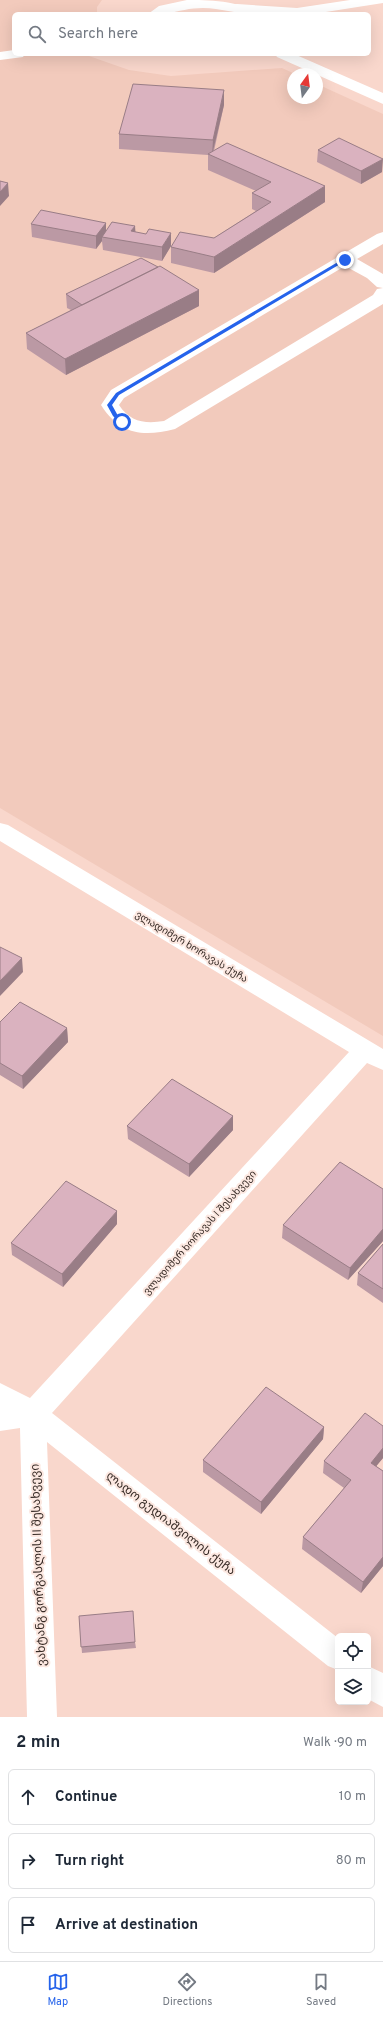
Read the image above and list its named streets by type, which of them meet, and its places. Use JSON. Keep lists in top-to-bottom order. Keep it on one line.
{"streets":{"street":["ვლადიმერ ხორავას ქუჩა","ვლადიმერ ხორავას I შესახვევი","ლადო გუდიაშვილის ქუჩა","ვახტანგ გორგასლის II შესახვევი"]},"crossings":[["ვლადიმერ ხორავას ქუჩა","ვლადიმერ ხორავას I შესახვევი"],["ვლადიმერ ხორავას I შესახვევი","ლადო გუდიაშვილის ქუჩა"],["ვლადიმერ ხორავას I შესახვევი","ვახტანგ გორგასლის II შესახვევი"],["ლადო გუდიაშვილის ქუჩა","ვახტანგ გორგასლის II შესახვევი"]],"north":"top","page":{"search":"Search here","heading":["2 min","Walk · 90 m"],"list":[["Continue","10 m"],["Turn right","80 m"],"Arrive at destination"],"nav":["Map","Directions","Saved"]}}
